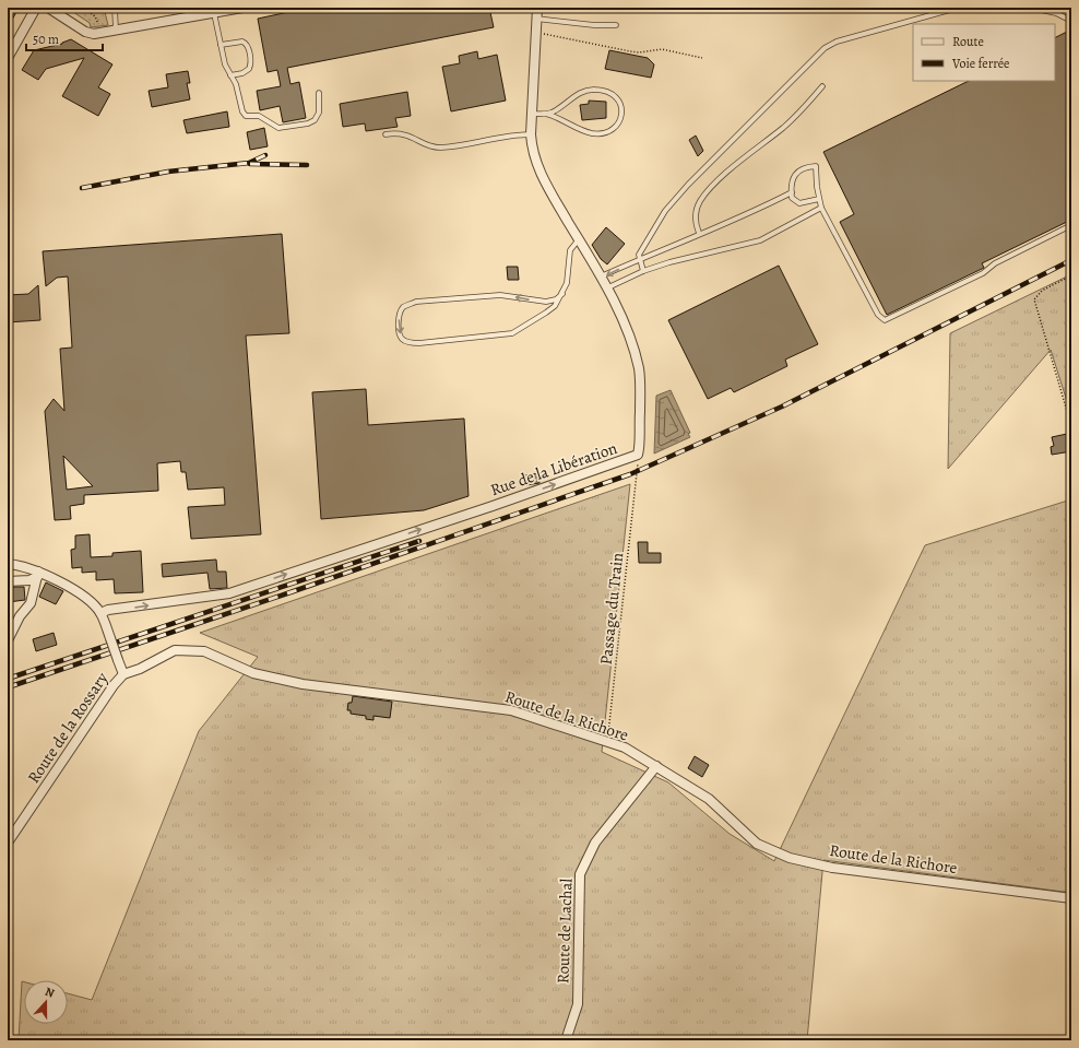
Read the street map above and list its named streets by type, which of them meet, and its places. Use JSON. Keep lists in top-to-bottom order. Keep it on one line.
{"streets":{"street":["Rue de la Libération","Route de la Richore","Route de la Rossary","Route de Lachal"],"path":["Passage du Train"]},"crossings":[["Rue de la Libération","Passage du Train"],["Passage du Train","Route de la Richore"],["Route de la Richore","Route de la Rossary"],["Route de la Richore","Route de Lachal"]],"one_way":["Rue de la Libération"],"legend":["Route","Voie ferrée"],"scale_bar":"50 m","north":"top"}
